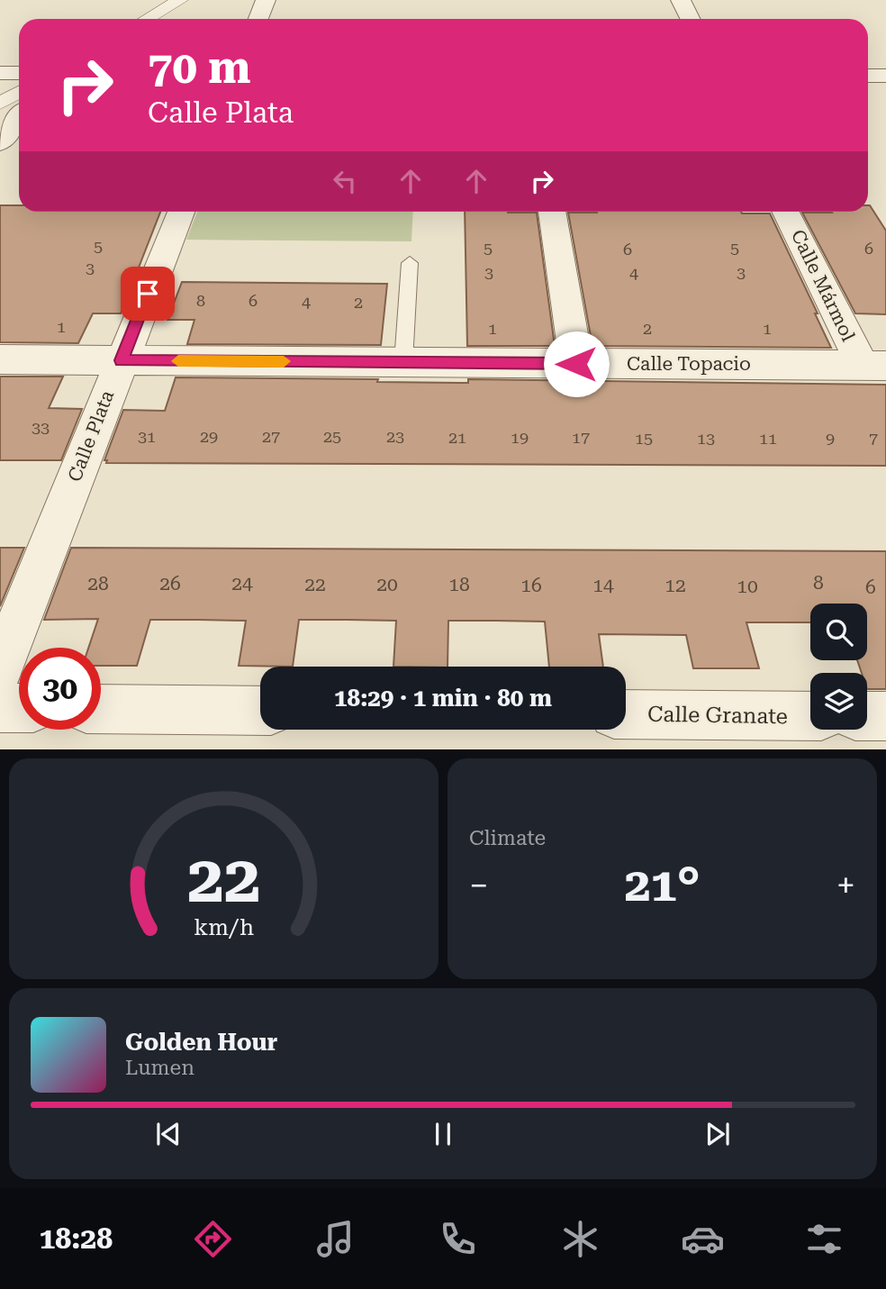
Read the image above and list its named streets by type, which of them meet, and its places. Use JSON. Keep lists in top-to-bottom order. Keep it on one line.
{"streets":{"street":["Calle Mármol","Calle Topacio","Calle Plata","Calle Granate"]},"crossings":[["Calle Mármol","Calle Topacio"],["Calle Topacio","Calle Plata"]],"house_numbers":["5","5","5","6","6","3","3","4","3","8","6","4","2","1","1","2","1","33","31","29","27","25","23","21","19","17","15","13","11","9","7","8","28","26","24","22","20","18","16","14","12","10","6"],"page":{"turn":["70 m","Calle Plata"],"limit":"30","trip":"18:29 · 1 min · 80 m","tile":"Climate","heat":["−","21°","+"],"song":["Golden Hour","Lumen"],"tabs":"18:28","gauge":["22","km/h"]}}
